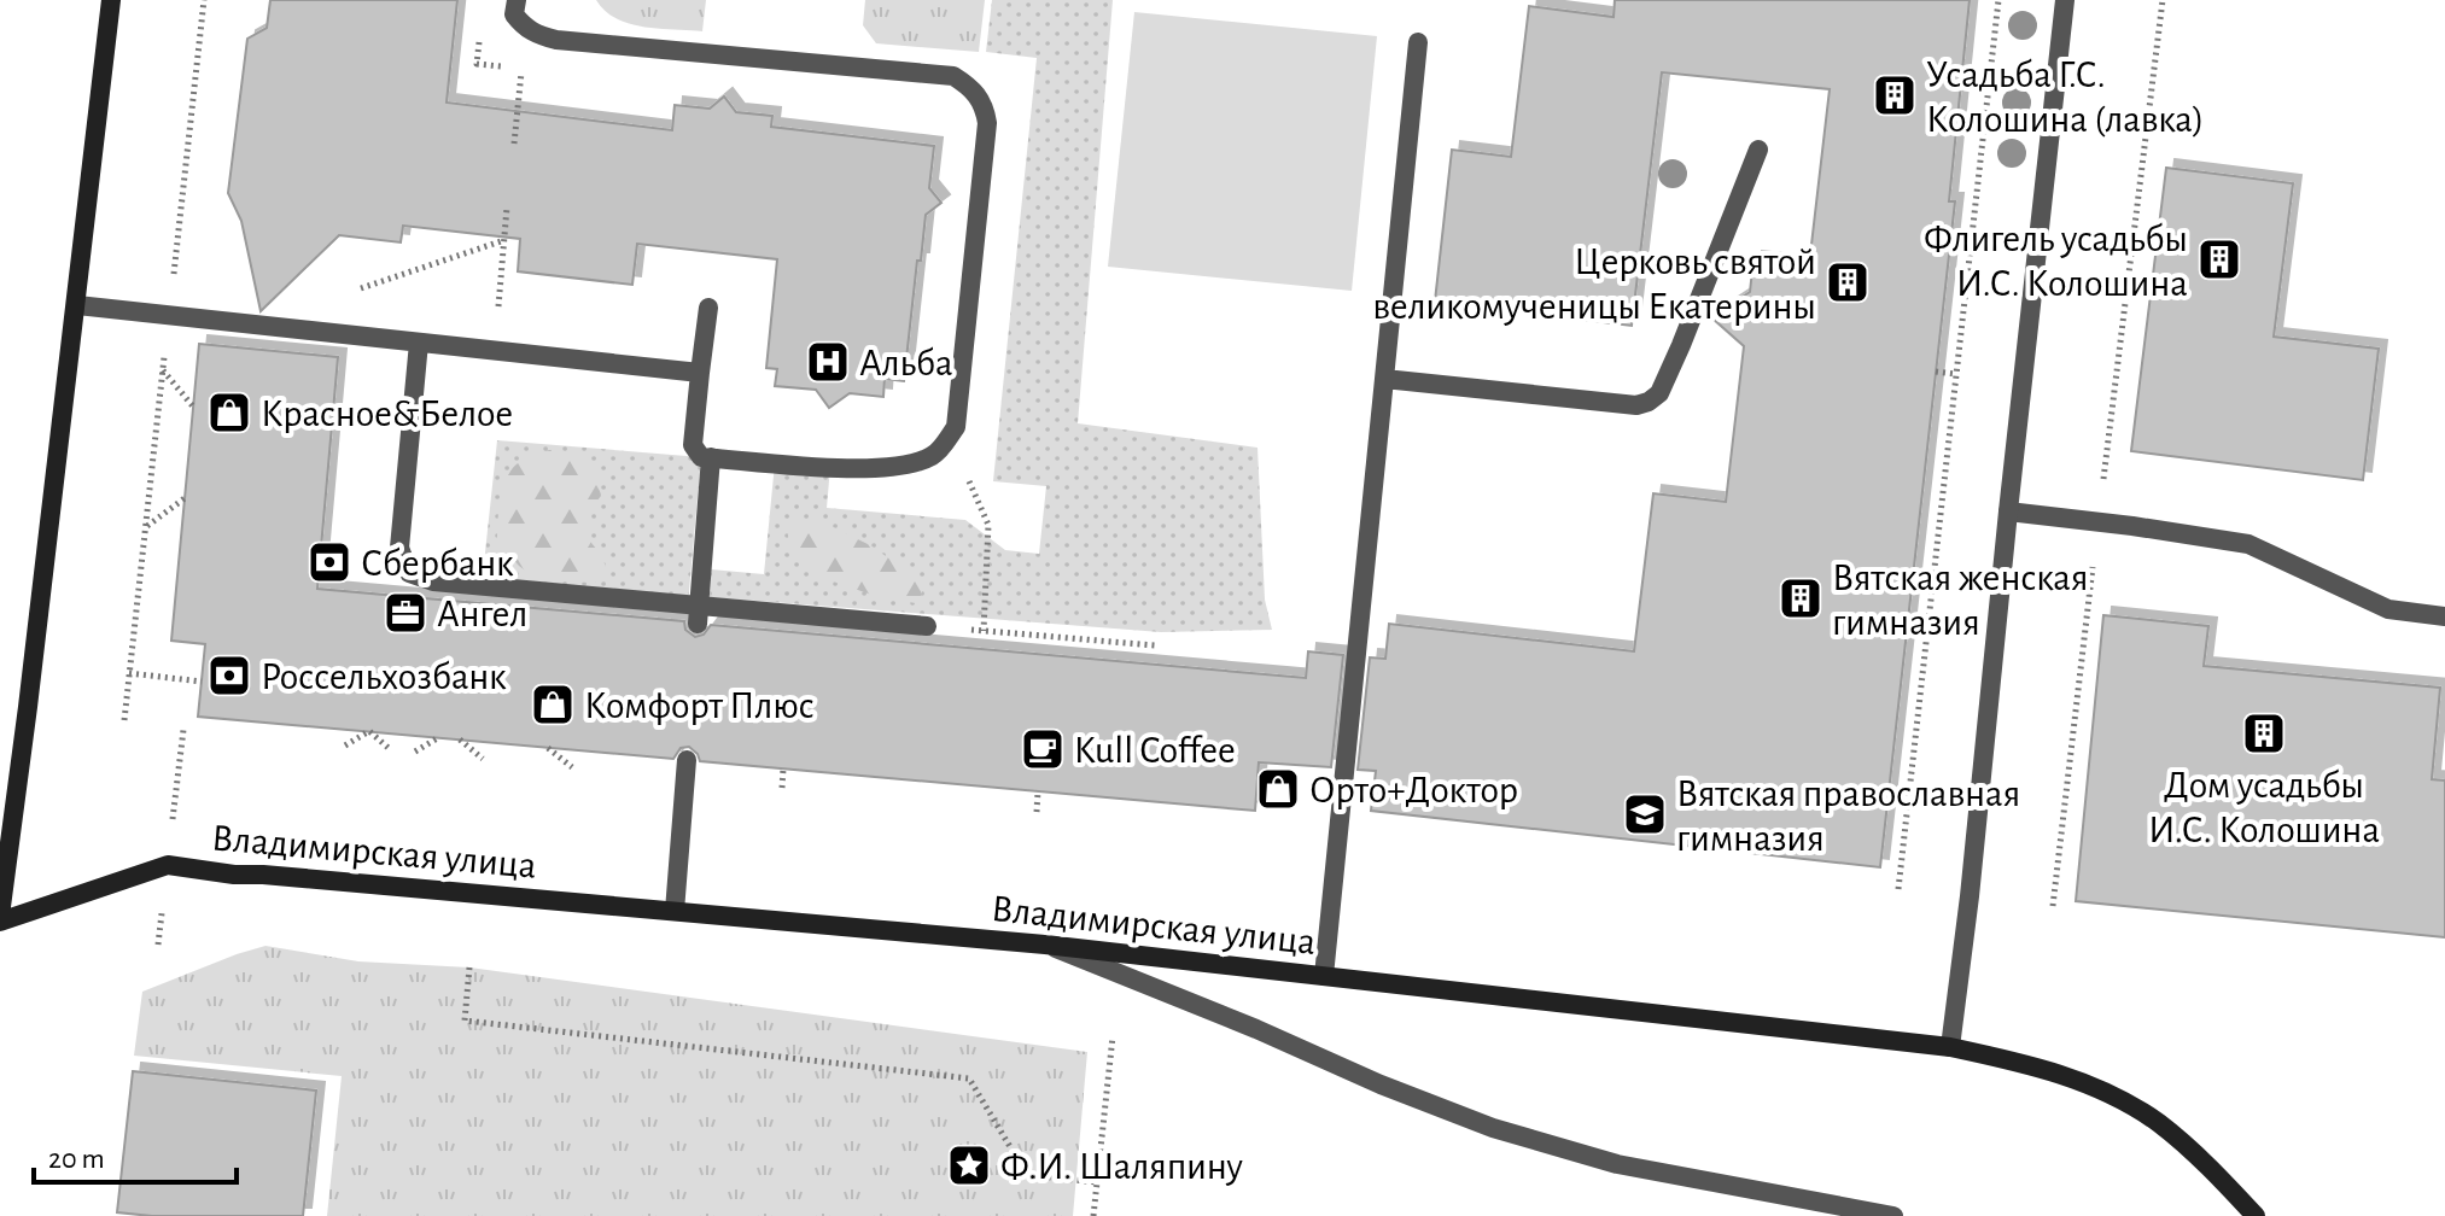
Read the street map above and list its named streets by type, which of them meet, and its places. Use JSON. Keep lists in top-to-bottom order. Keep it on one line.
{"streets":{"main road":["Владимирская улица"]},"places":{"building":["Усадьба Г.С. Колошина (лавка)","Флигель усадьбы И.С. Колошина","Церковь святой великомученицы Екатерины","Вятская женская гимназия","Дом усадьбы И.С. Колошина"],"hospital":["Альба"],"shop":["Красное&Белое","Комфорт Плюс","Орто+Доктор"],"bank":["Сбербанк","Россельхозбанк"],"office":["Ангел"],"cafe":["Kull Coffee"],"school or university":["Вятская православная гимназия"],"place":["Ф.И. Шаляпину"]},"scale_bar":"20 m"}
